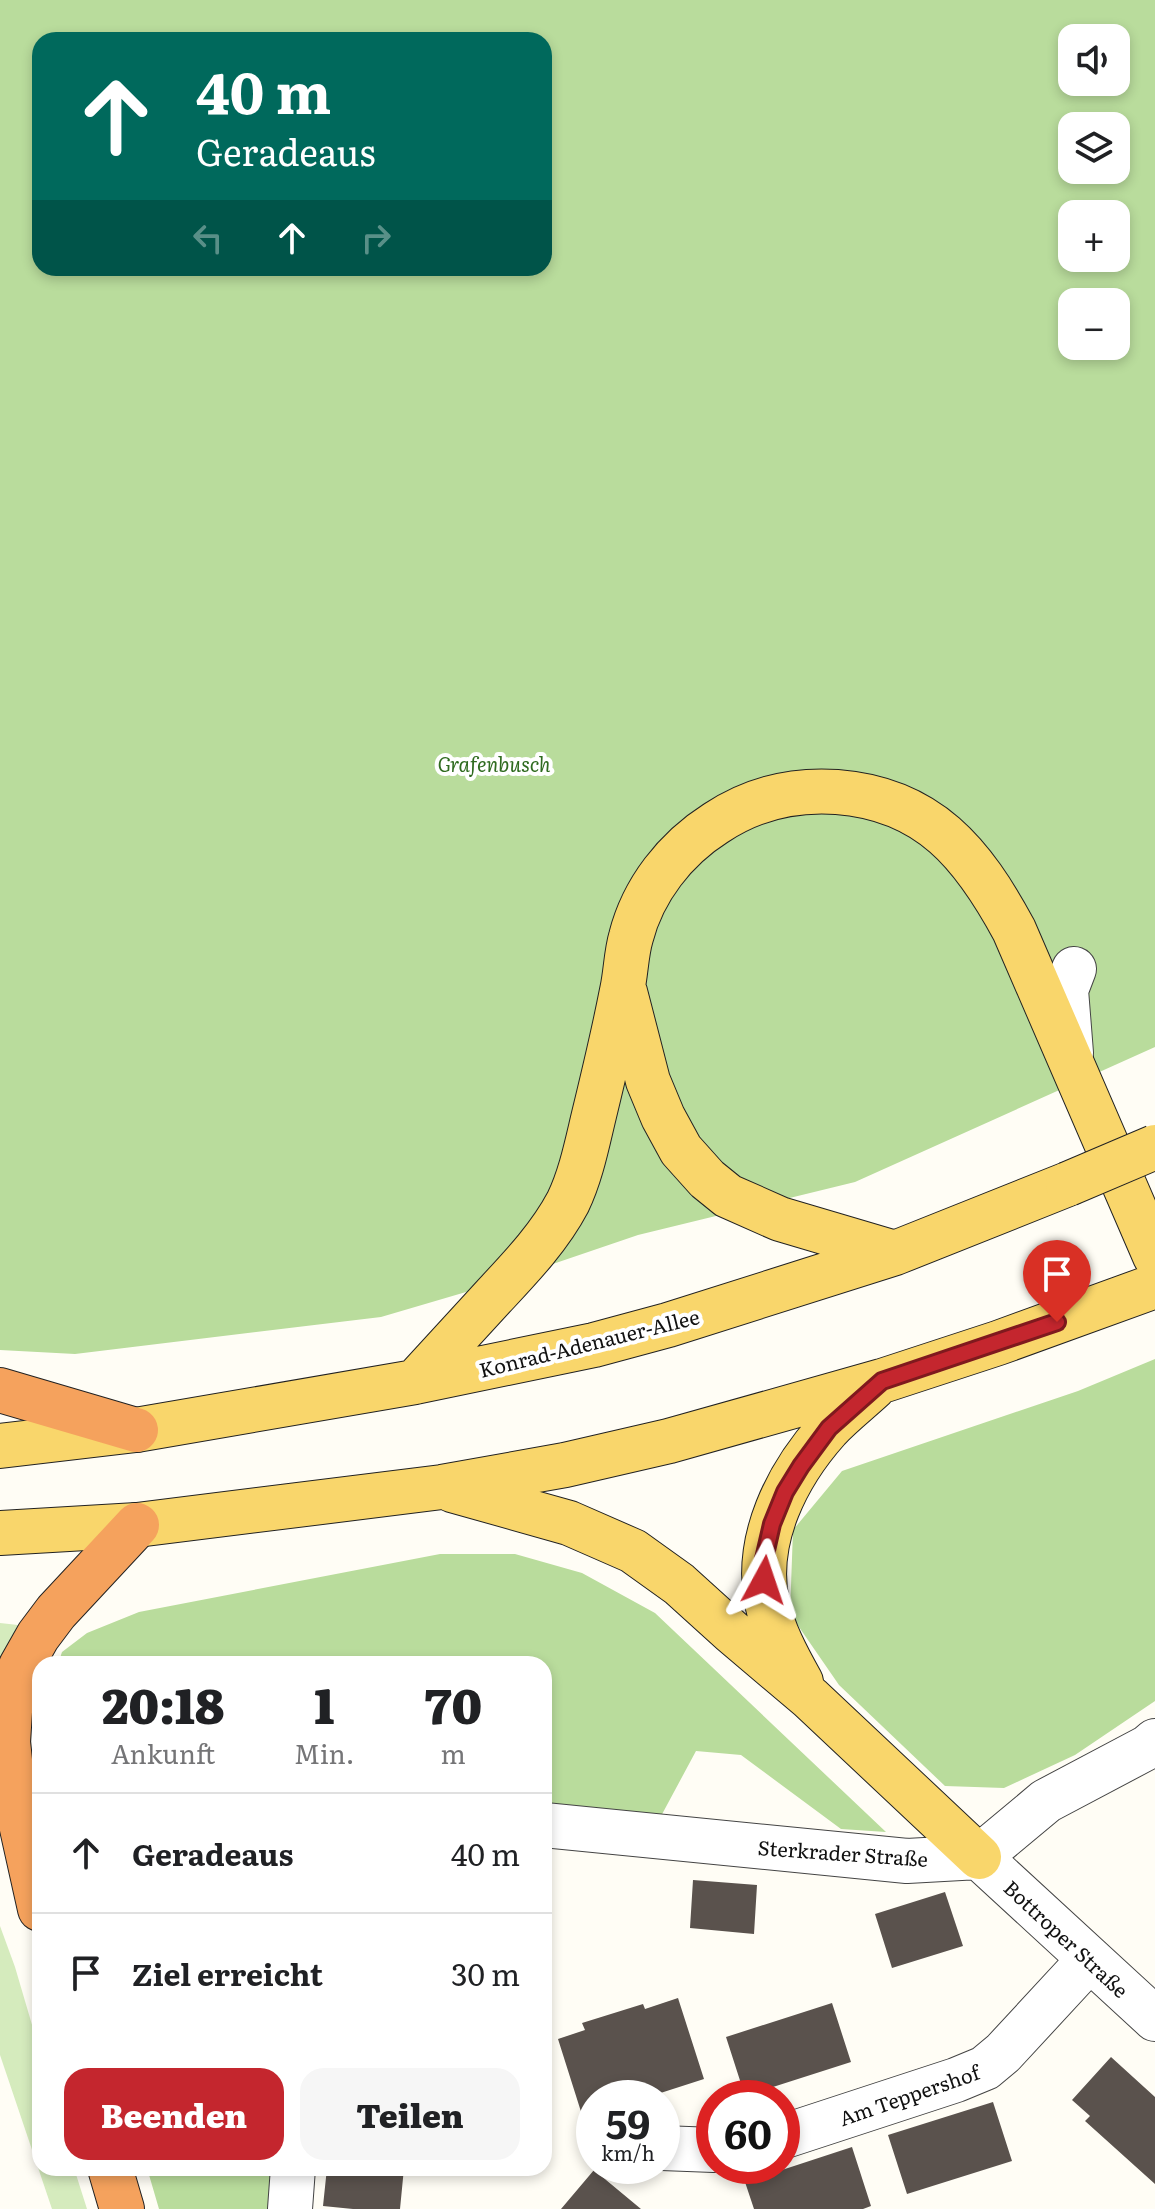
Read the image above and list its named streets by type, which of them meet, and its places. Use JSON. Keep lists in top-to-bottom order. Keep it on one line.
{"streets":{"main road":["Konrad-Adenauer-Allee"],"street":["Sterkrader Straße","Bottroper Straße","Am Teppershof"]},"crossings":[["Sterkrader Straße","Bottroper Straße"],["Bottroper Straße","Am Teppershof"]],"parks":["Grafenbusch"],"page":{"map_buttons":["+","−"],"turn":["40 m","Geradeaus"],"eta":["20:18","Ankunft","1","Min.","70","m"],"list":[{"name":"Geradeaus","value":"40 m"},{"name":"Ziel erreicht","value":"30 m"}],"buttons":["Beenden","Teilen"],"speed":"59 km/h","limit":"60"}}
